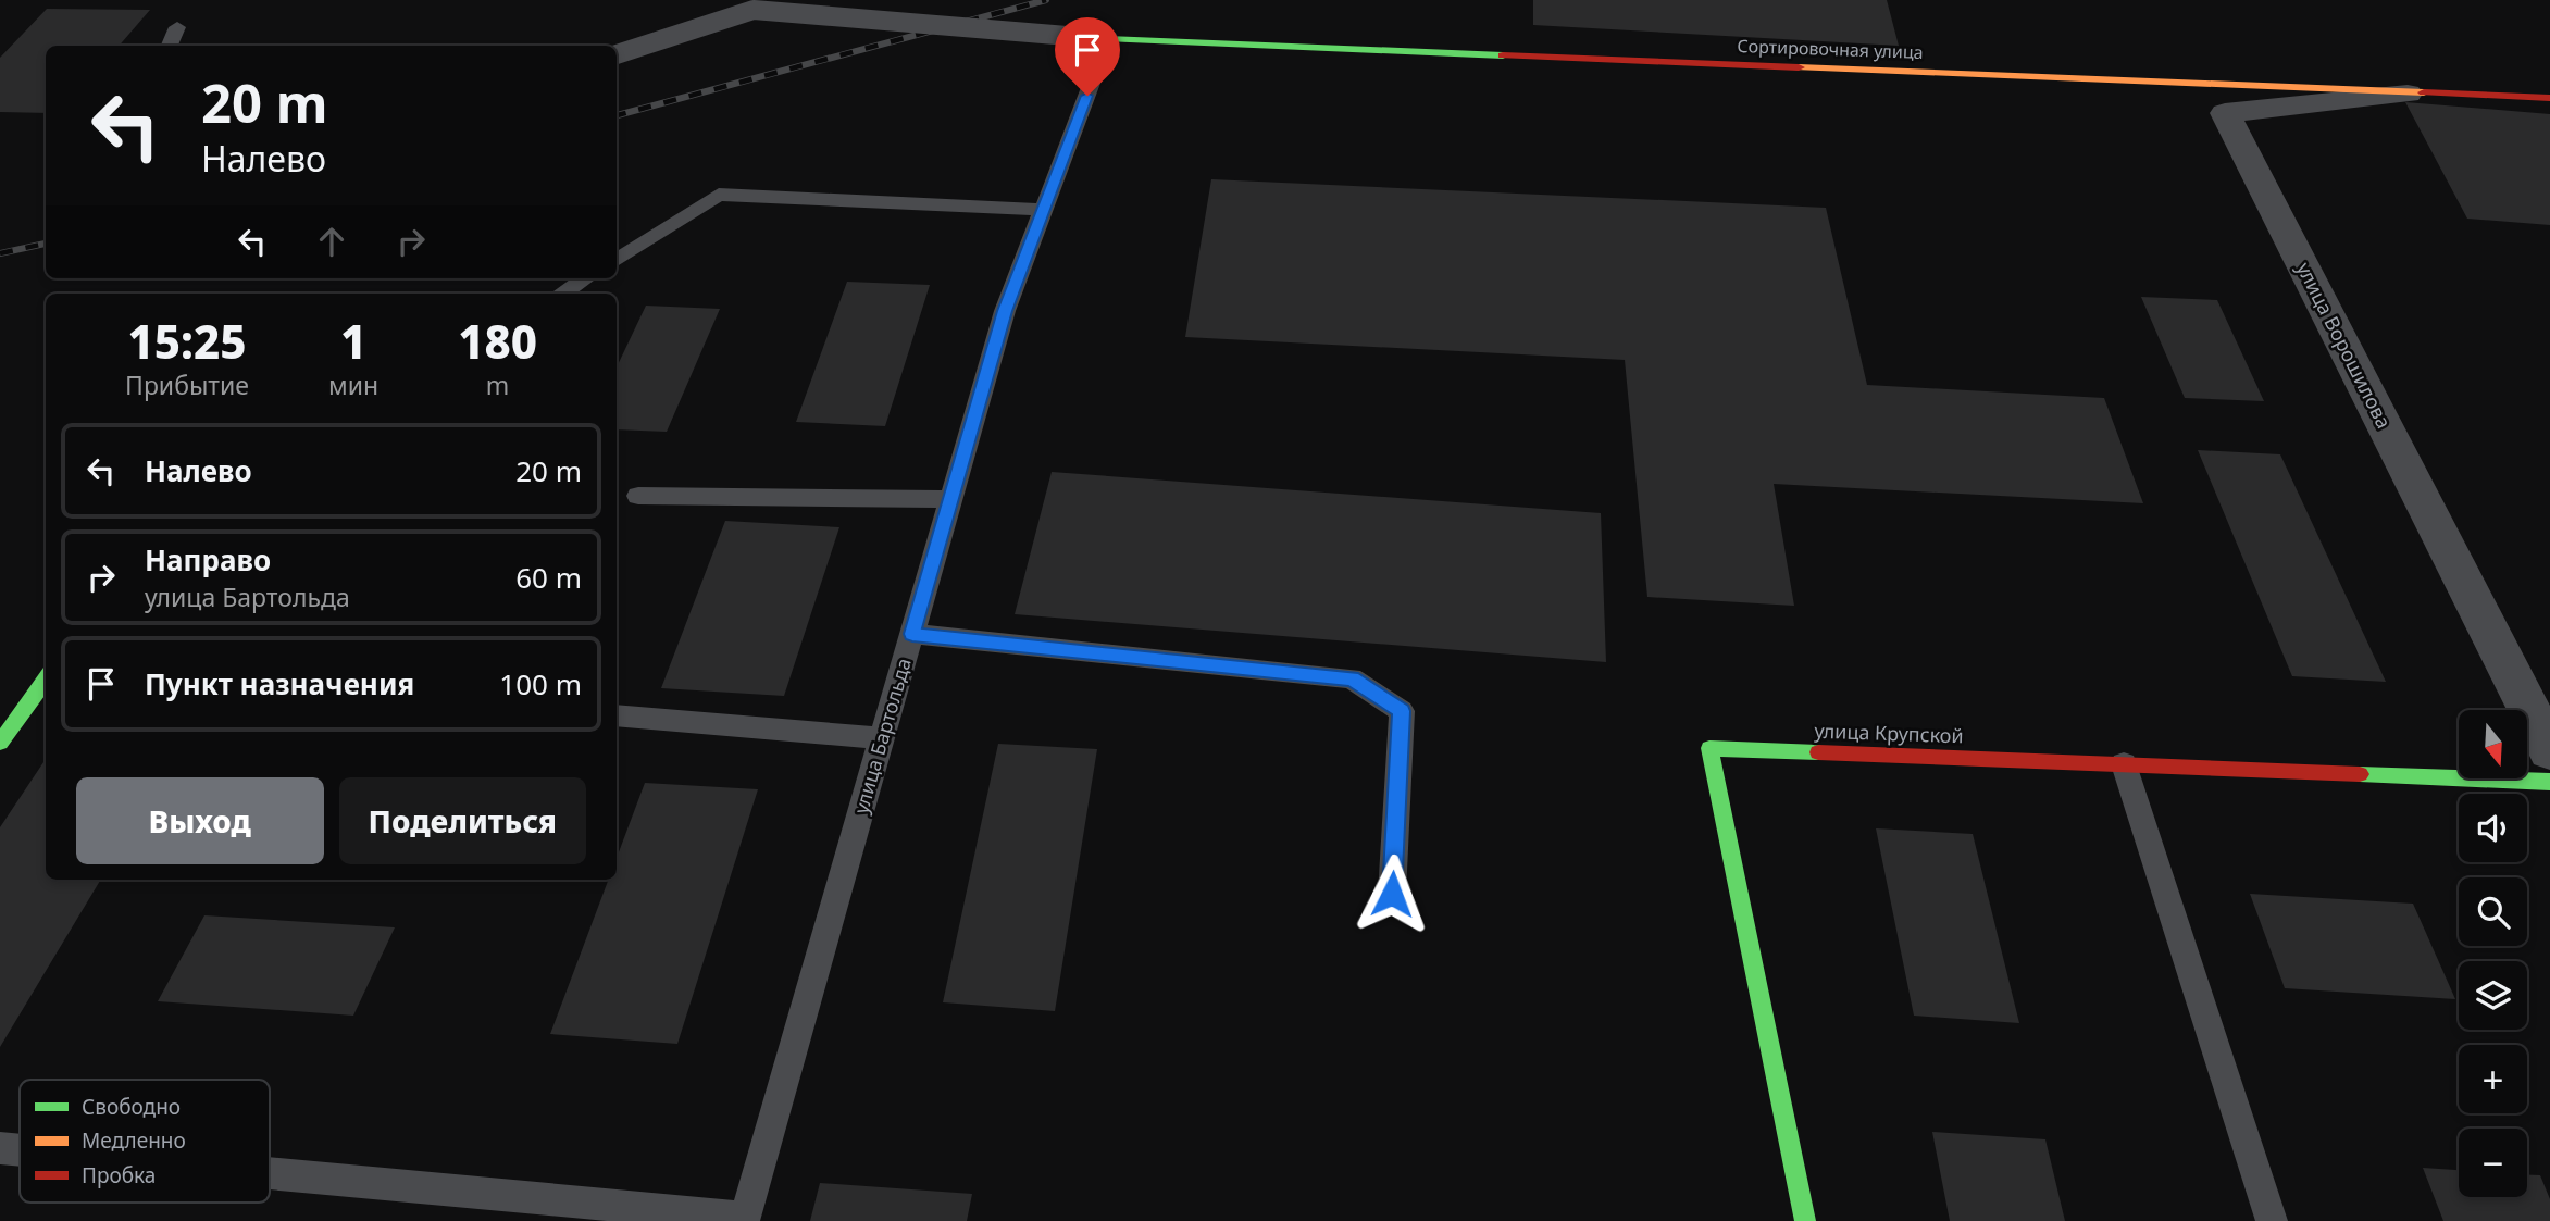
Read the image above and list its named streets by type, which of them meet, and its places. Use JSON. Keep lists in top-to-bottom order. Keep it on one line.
{"streets":{"street":["Сортировочная улица","улица Ворошилова","улица Крупской"],"lane":["улица Бартольда"]},"crossings":[["Сортировочная улица","улица Ворошилова"],["Сортировочная улица","улица Бартольда"]],"legend":["Свободно","Медленно","Пробка"],"north":"bottom","page":{"turn":["20 m","Налево"],"eta":["15:25","Прибытие","1","мин","180","m"],"list":[{"name":"Налево","value":"20 m"},{"name":"Направо","note":"улица Бартольда","value":"60 m"},{"name":"Пункт назначения","value":"100 m"}],"map_buttons":["+","−"],"buttons":["Выход","Поделиться"]}}
